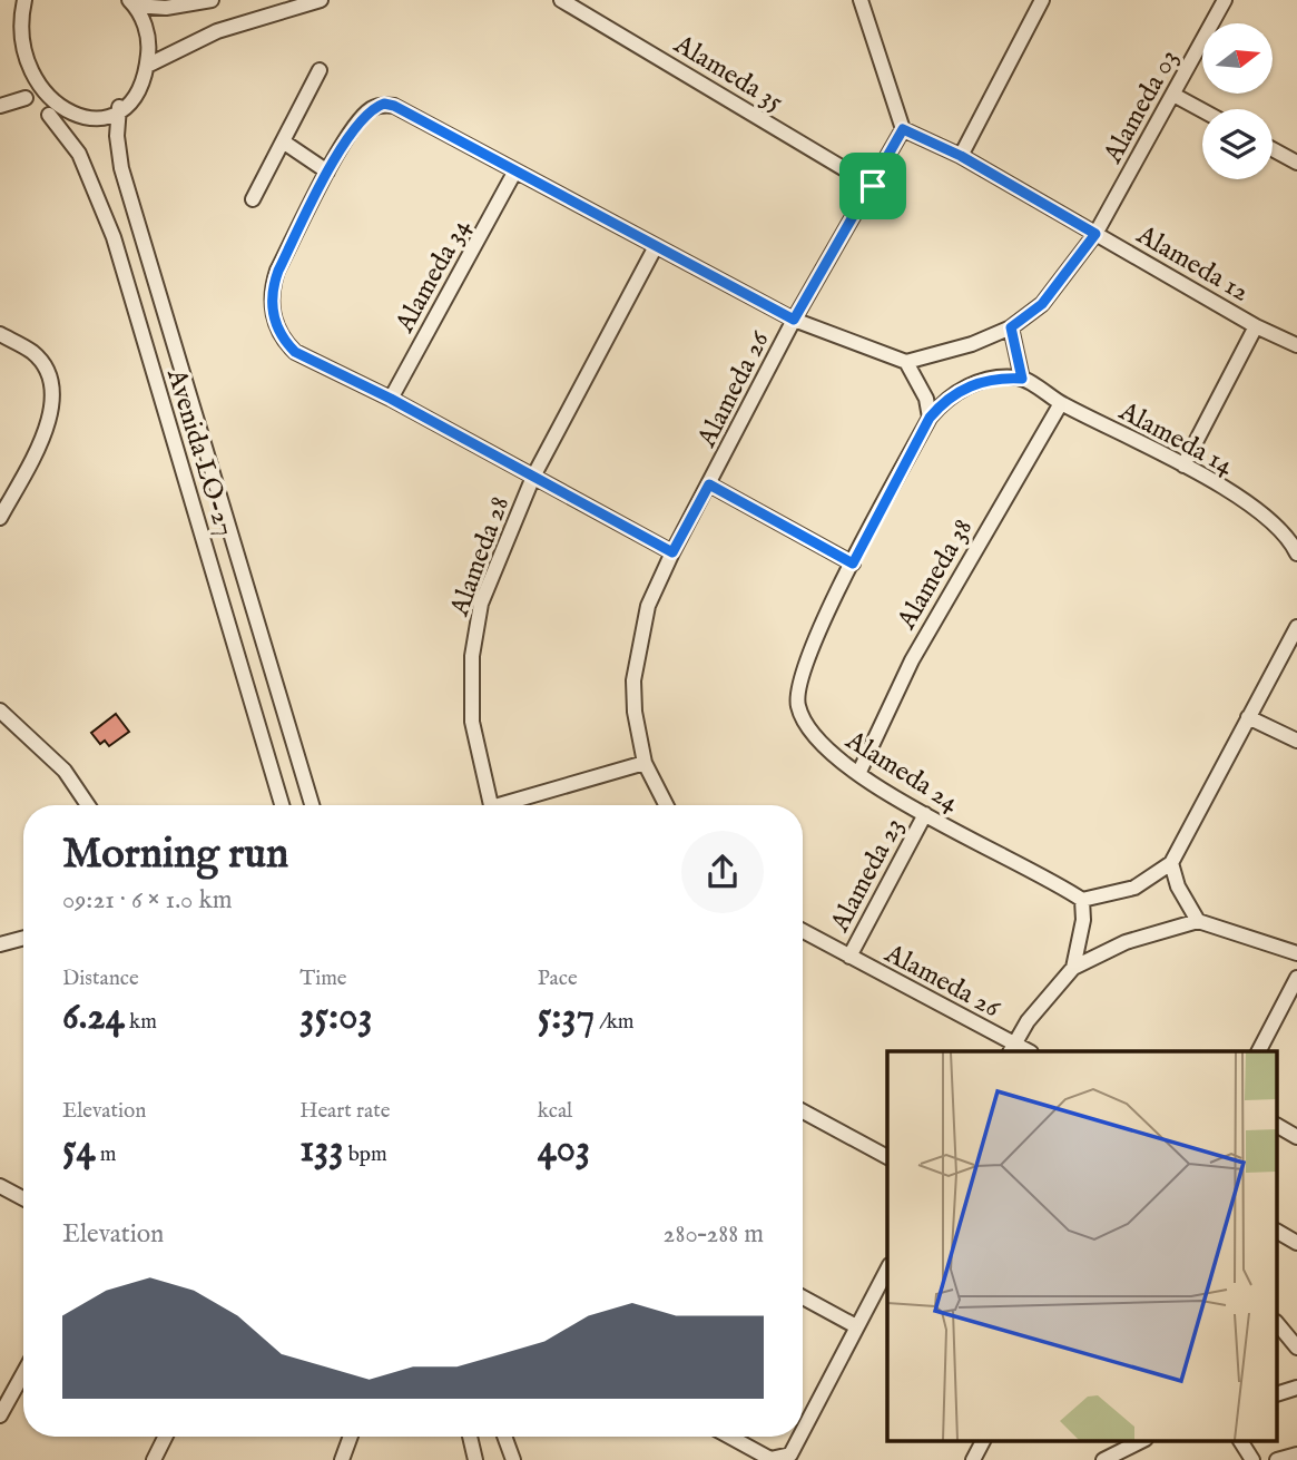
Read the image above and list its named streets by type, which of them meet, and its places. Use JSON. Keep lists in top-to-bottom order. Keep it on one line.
{"streets":{"street":["Alameda 35","Alameda 03","Alameda 12","Alameda 34","Alameda 26","Alameda 14","Avenida LO-27","Alameda 28","Alameda 38","Alameda 24","Alameda 23"]},"crossings":[["Alameda 35","Alameda 26"],["Alameda 03","Alameda 12"],["Alameda 12","Alameda 26"],["Alameda 26","Alameda 23"],["Alameda 14","Alameda 38"],["Alameda 14","Alameda 24"],["Alameda 38","Alameda 24"],["Alameda 24","Alameda 23"]],"north":"right","page":{"heading":["Morning run","09:21 · 6 × 1.0 km"],"stats":[["Distance","6.24 km"],["Time","35:03"],["Pace","5:37 /km"],["Elevation","54 m"],["Heart rate","133 bpm"],["kcal","403"]],"chart":["Elevation","280–288 m"]}}
